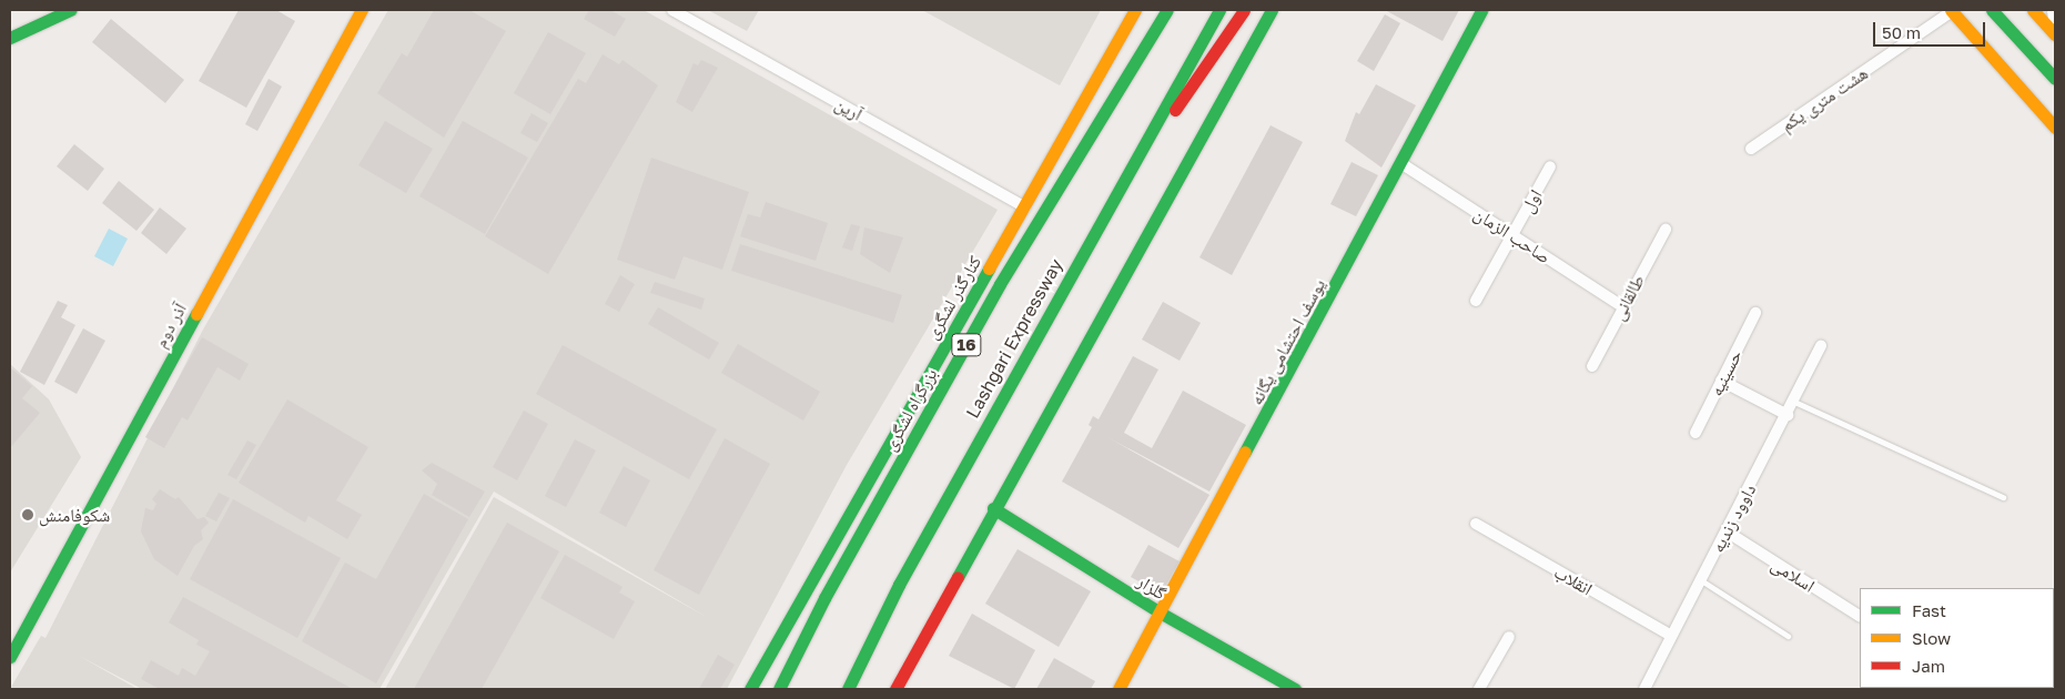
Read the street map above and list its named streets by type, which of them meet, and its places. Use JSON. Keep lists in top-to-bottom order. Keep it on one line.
{"streets":{"main road":["کنارگذر لشگری","آذر دوم","Lashgari Expressway","یوسف احتشامی یگانه","16","بزرگراه لشگری","گلزار"],"street":["هشت متری یکم","آرین","اول","صاحب الزمان","طالقانی","حسینیه","داوود زندیه","اسلامی","انقلاب"]},"crossings":[["آرین","کنارگذر لشگری"],["اول","صاحب الزمان"],["صاحب الزمان","طالقانی"],["صاحب الزمان","یوسف احتشامی یگانه"],["یوسف احتشامی یگانه","گلزار"],["داوود زندیه","اسلامی"],["داوود زندیه","انقلاب"]],"places":["شکوفامنش"],"legend":["Fast","Slow","Jam"],"scale_bar":"50 m"}
